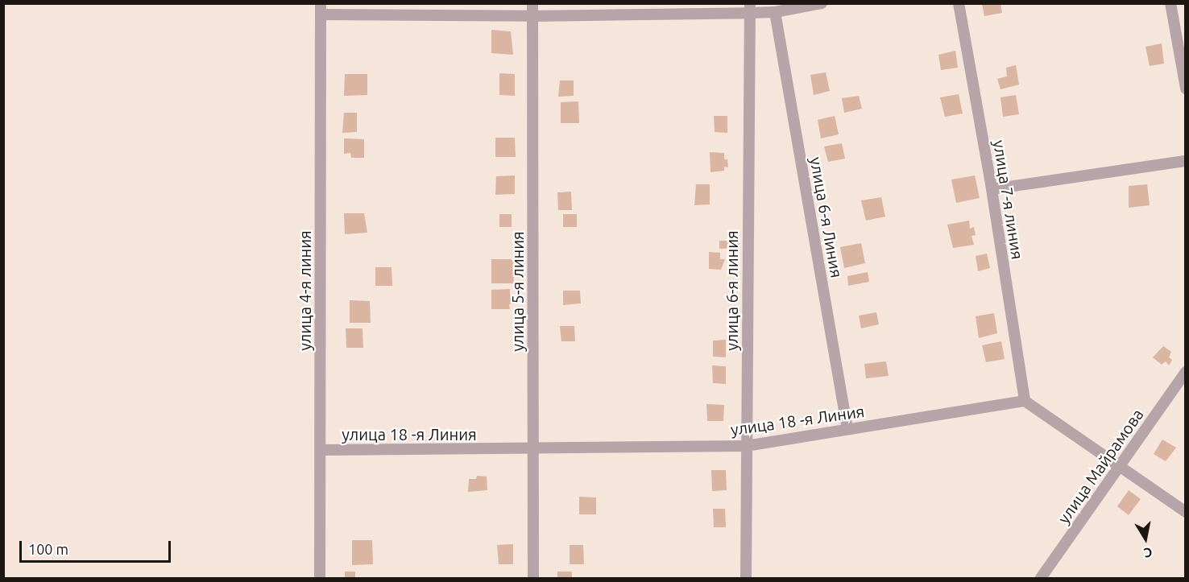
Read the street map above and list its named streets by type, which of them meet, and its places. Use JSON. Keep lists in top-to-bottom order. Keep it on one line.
{"streets":{"street":["улица 7-я линия","улица 6-я Линия","улица 4-я линия","улица 6-я линия","улица 5-я линия","улица 18 -я Линия","улица Майрамова"]},"crossings":[["улица 7-я линия","улица 18 -я Линия"],["улица 6-я Линия","улица 18 -я Линия"],["улица 4-я линия","улица 18 -я Линия"],["улица 6-я линия","улица 18 -я Линия"],["улица 5-я линия","улица 18 -я Линия"]],"scale_bar":"100 m","north":"bottom"}
